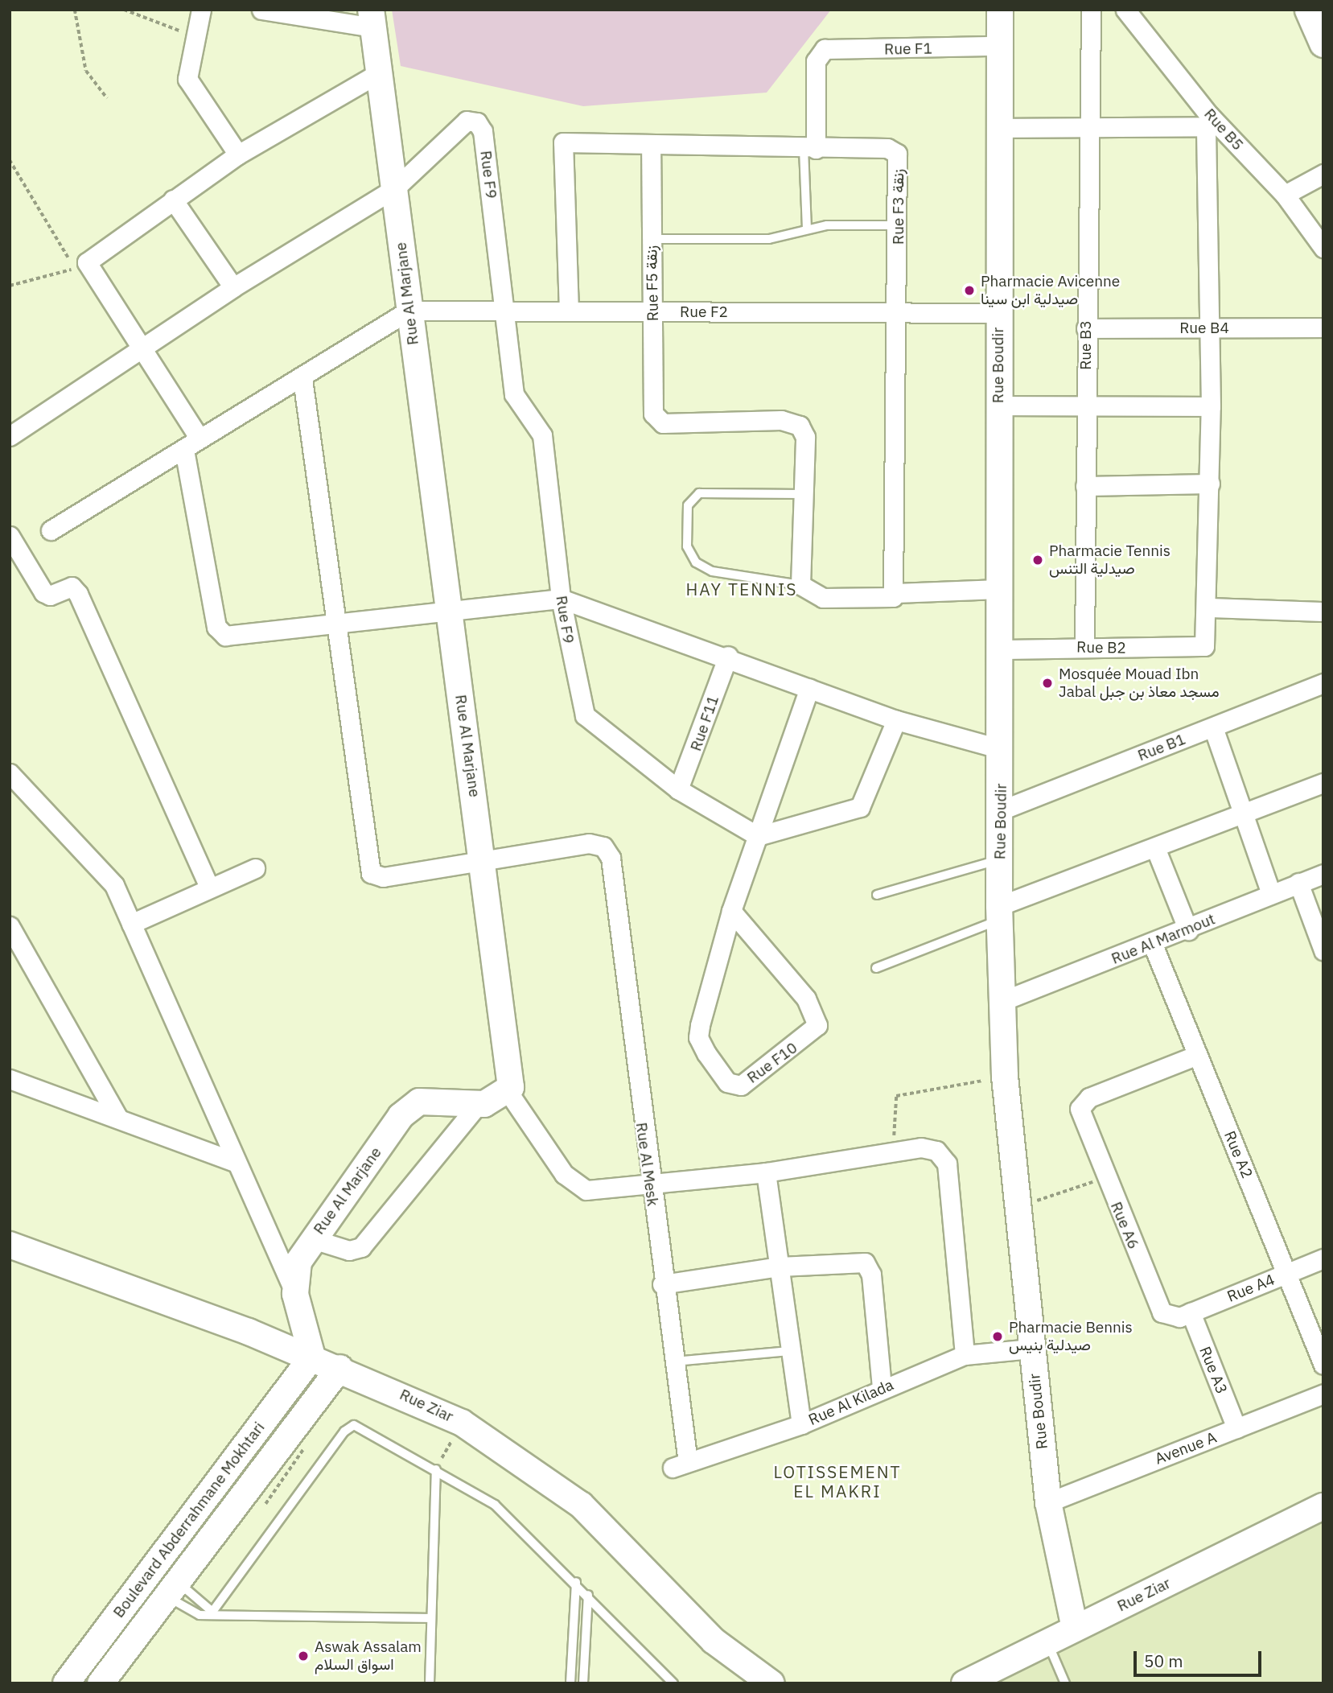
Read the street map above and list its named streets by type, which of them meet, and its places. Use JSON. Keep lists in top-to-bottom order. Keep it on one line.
{"streets":{"street":["Rue F1","Rue B5","Rue F9","Rue F3 زنقة","Rue F5 زنقة","Rue Al Marjane","Rue F2","Rue B4","Rue B3","Rue Boudir","Rue B2","Rue F11","Rue B1","Rue Al Marmout","Rue F10","Rue A2","Rue Al Mesk","Rue A6","Rue A4","Rue A3","Rue Al Kilada","Rue Ziar","Avenue A","Boulevard Abderrahmane Mokhtari"]},"crossings":[["Rue F1","Rue F3 زنقة"],["Rue F1","Rue Boudir"],["Rue B5","Rue B3"],["Rue B5","Rue Boudir"],["Rue F9","Rue Al Marjane"],["Rue F9","Rue F2"],["Rue F9","Rue F11"],["Rue F9","Rue F10"],["Rue F3 زنقة","Rue F5 زنقة"],["Rue F3 زنقة","Rue F2"],["Rue F5 زنقة","Rue F2"],["Rue Al Marjane","Rue F2"],["Rue Al Marjane","Rue Al Mesk"],["Rue Al Marjane","Rue Ziar"],["Rue Al Marjane","Boulevard Abderrahmane Mokhtari"],["Rue F2","Rue Boudir"],["Rue B4","Rue B3"],["Rue B3","Rue B2"],["Rue Boudir","Rue B2"],["Rue Boudir","Rue B1"],["Rue Boudir","Rue Al Marmout"],["Rue Boudir","Rue Al Kilada"],["Rue Boudir","Rue Ziar"],["Rue Boudir","Avenue A"],["Rue Al Marmout","Rue A2"],["Rue A2","Rue A6"],["Rue A2","Rue A4"],["Rue Al Mesk","Rue Al Kilada"],["Rue A6","Rue A4"],["Rue A6","Rue A3"],["Rue A4","Rue A3"],["Rue A3","Avenue A"],["Rue Ziar","Boulevard Abderrahmane Mokhtari"]],"districts":["HAY TENNIS","LOTISSEMENT EL MAKRI"],"places":["Pharmacie Avicenne صيدلية ابن سينا","Pharmacie Tennis صيدلية التنس","Mosquée Mouad Ibn Jabal مسجد معاذ بن جبل","Pharmacie Bennis صيدلية بنيس","Aswak Assalam اسواق السلام"],"scale_bar":"50 m"}
